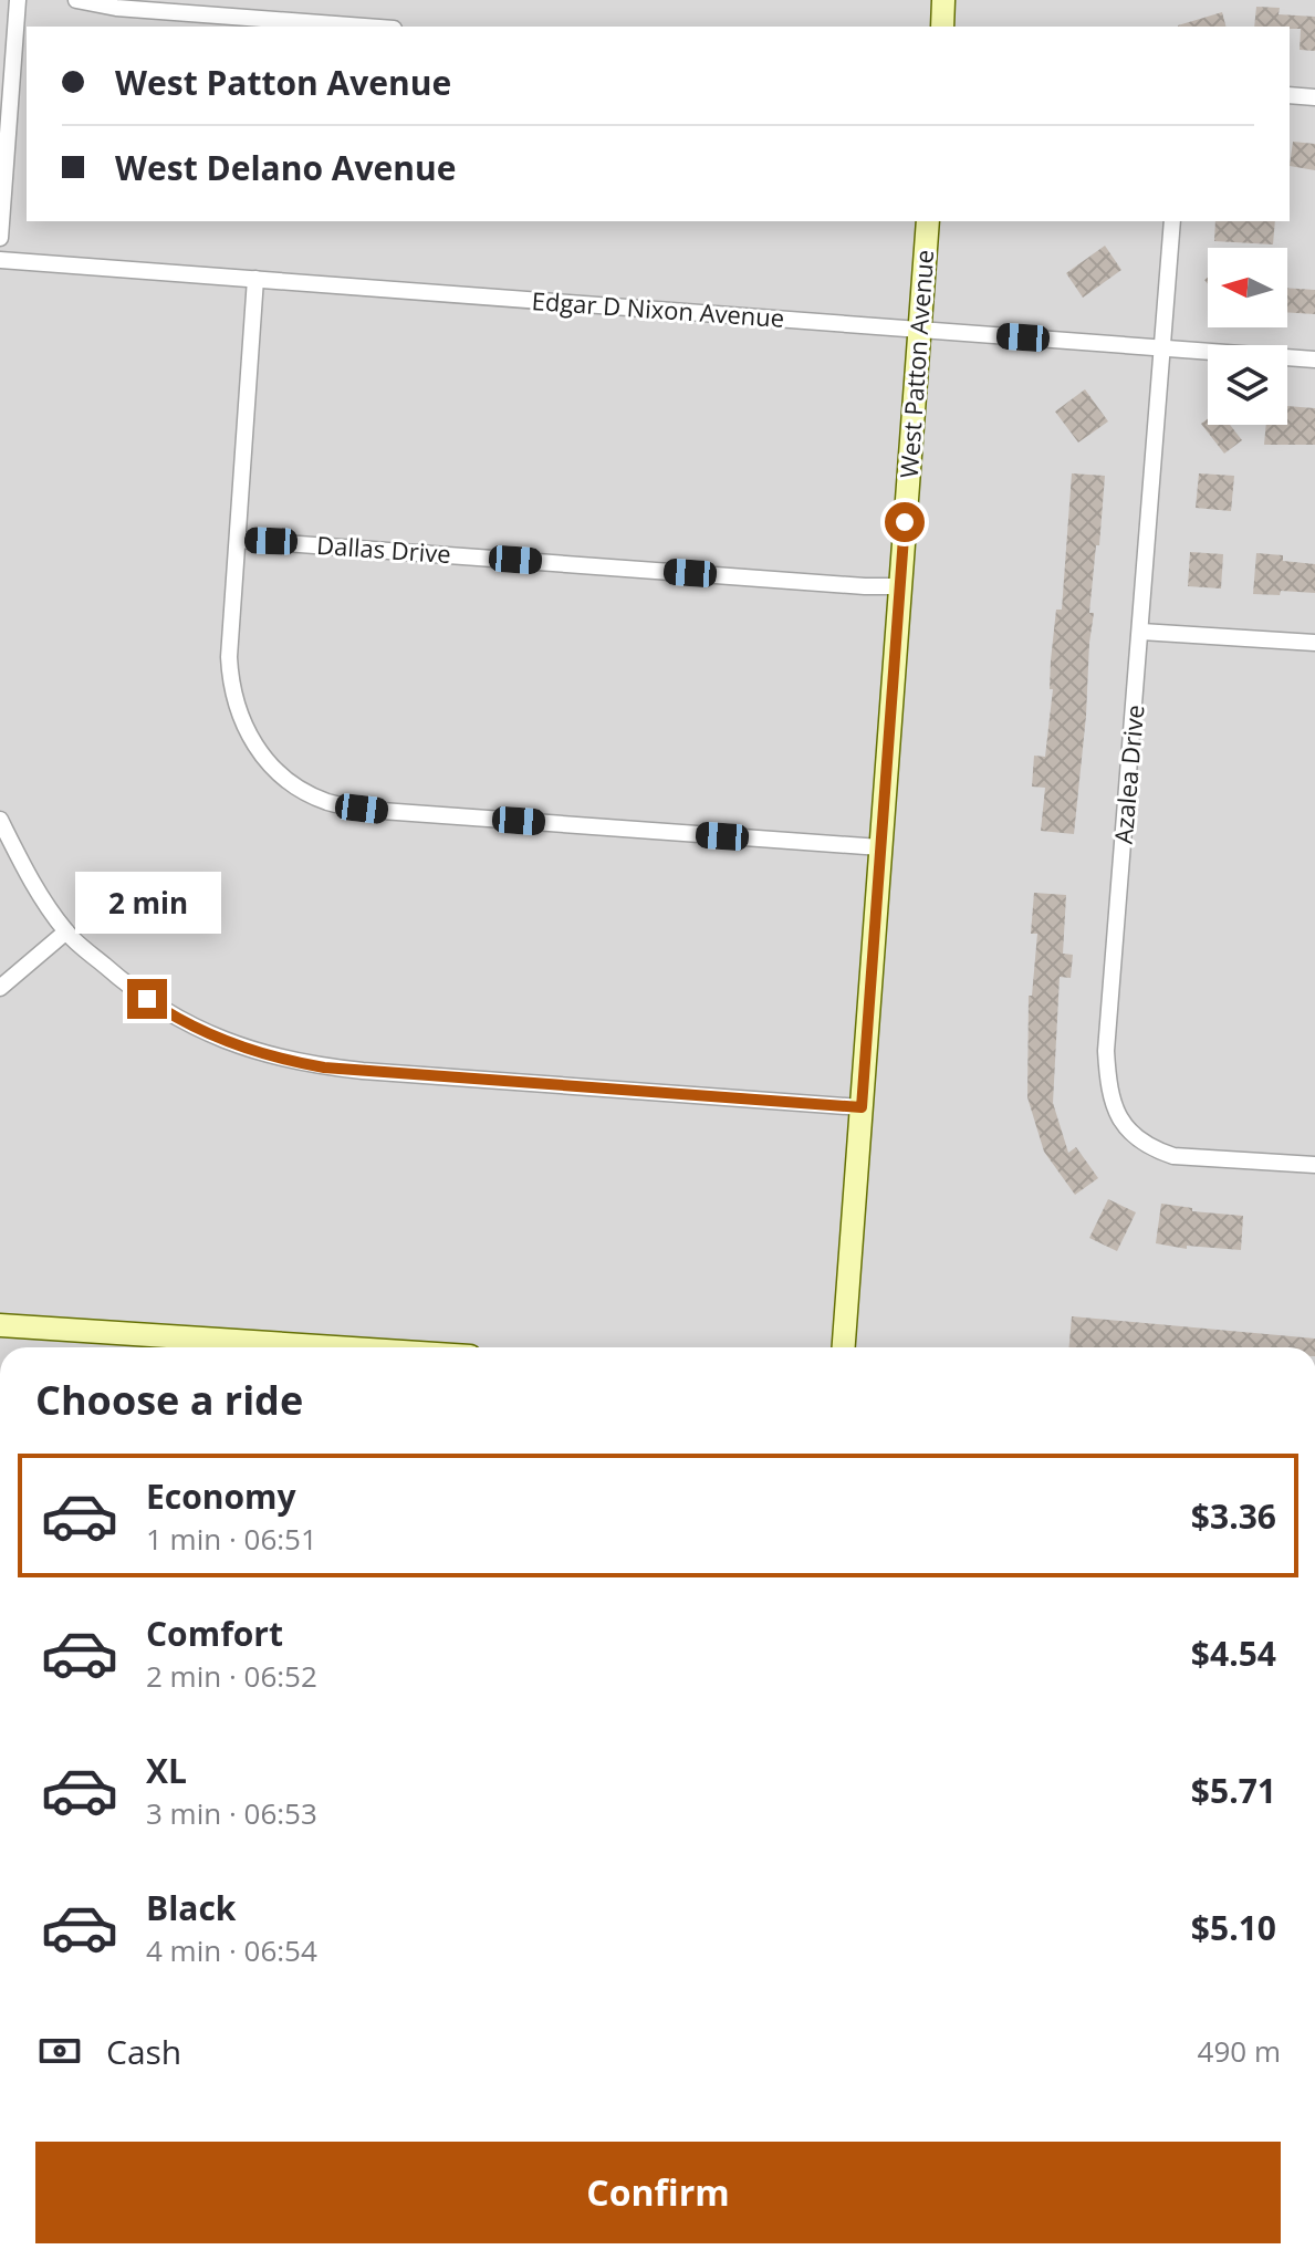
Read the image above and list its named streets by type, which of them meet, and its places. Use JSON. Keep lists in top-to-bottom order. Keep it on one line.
{"streets":{"street":["Edgar D Nixon Avenue","West Patton Avenue","Dallas Drive","Azalea Drive"]},"crossings":[["Edgar D Nixon Avenue","West Patton Avenue"],["Edgar D Nixon Avenue","Azalea Drive"],["West Patton Avenue","Dallas Drive"]],"north":"left","page":{"banner":["West Patton Avenue","West Delano Avenue"],"bubble":"2 min","heading":"Choose a ride","list":[{"name":"Economy","note":"1 min · 06:51","value":"$3.36"},{"name":"Comfort","note":"2 min · 06:52","value":"$4.54"},{"name":"XL","note":"3 min · 06:53","value":"$5.71"},{"name":"Black","note":"4 min · 06:54","value":"$5.10"}],"pay":["Cash","490 m"],"buttons":"Confirm"}}
